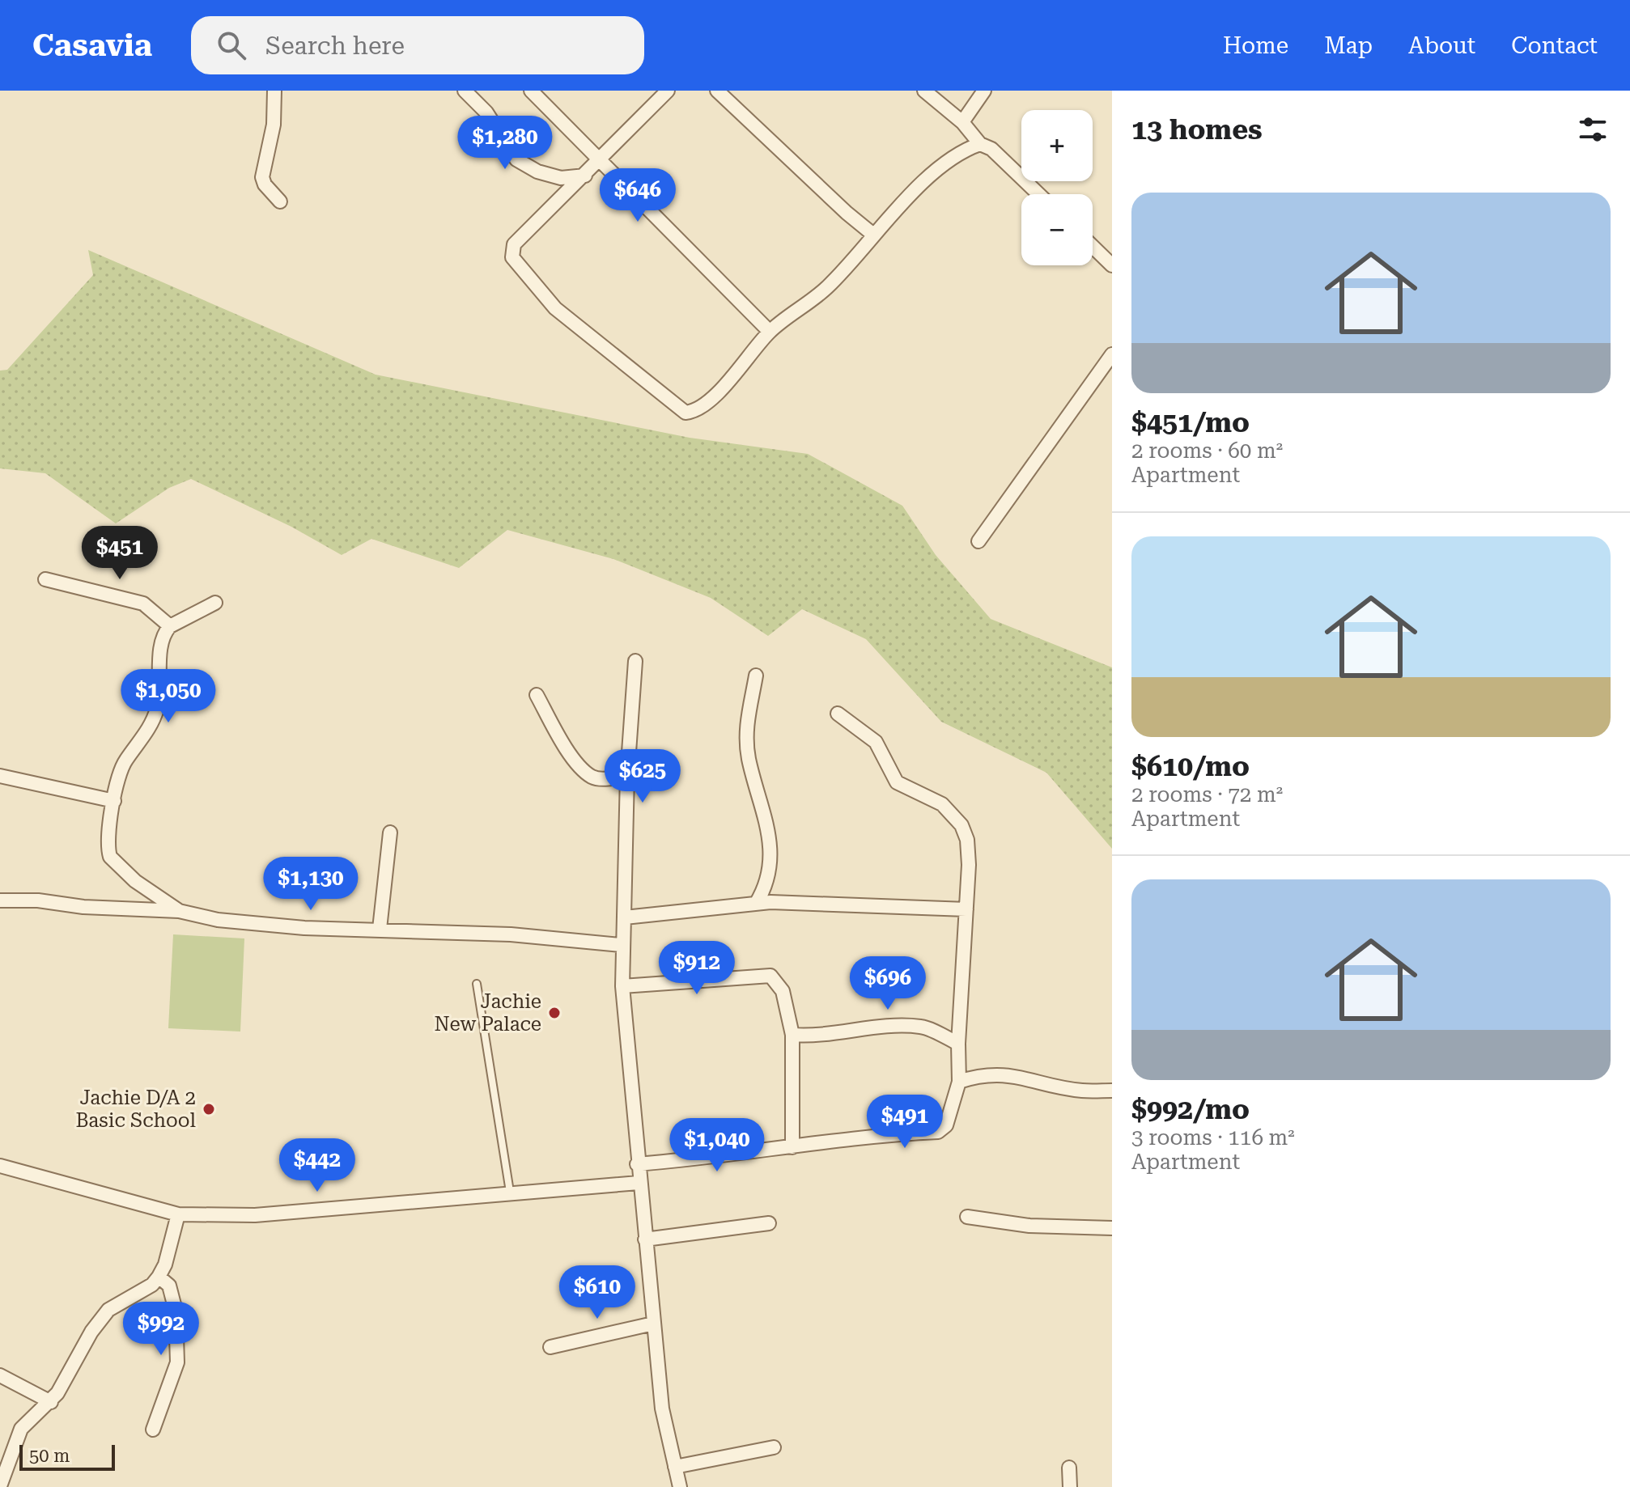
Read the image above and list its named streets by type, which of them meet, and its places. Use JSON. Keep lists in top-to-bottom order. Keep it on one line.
{"places":["Jachie New Palace","Jachie D/A 2 Basic School"],"scale_bar":"50 m","page":{"header":"Casavia","search":"Search here","nav":["Home","Map","About","Contact"],"heading":"13 homes","map_buttons":["+","−"],"price":["$1,280","$646","$451","$1,050","$625","$1,130","$912","$696","$491","$1,040","$442","$610","$992"],"list":[{"name":"$451/mo","note":"2 rooms · 60 m² · Apartment"},{"name":"$610/mo","note":"2 rooms · 72 m² · Apartment"},{"name":"$992/mo","note":"3 rooms · 116 m² · Apartment"}],"scale":"50 m"}}
